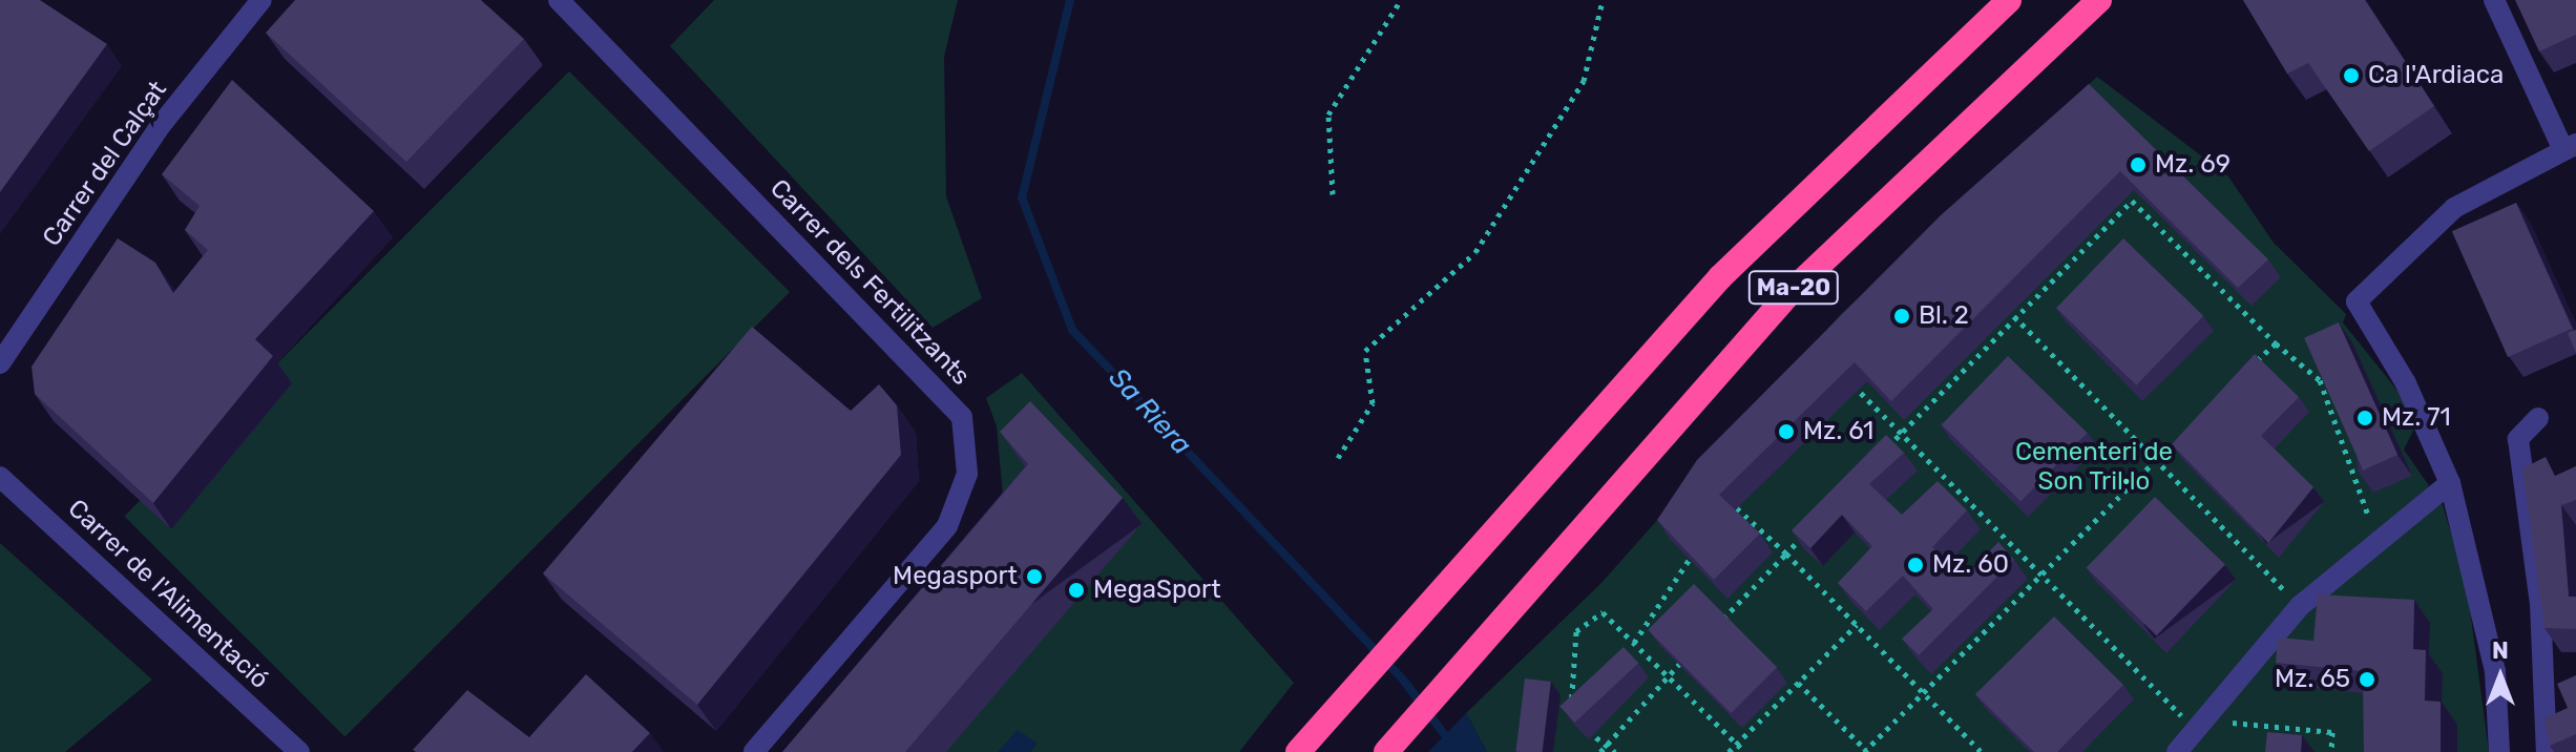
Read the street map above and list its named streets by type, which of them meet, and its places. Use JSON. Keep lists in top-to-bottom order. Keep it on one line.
{"streets":{"highway":["Ma-20"],"street":["Carrer del Calçat","Carrer dels Fertilitzants","Carrer de l'Alimentació"]},"water":["Sa Riera"],"parks":["Cementeri de Son Tril·lo"],"places":["Ca l'Ardiaca","Mz. 69","Bl. 2","Mz. 71","Mz. 61","Mz. 60","Megasport","MegaSport","Mz. 65"],"north":"top"}
